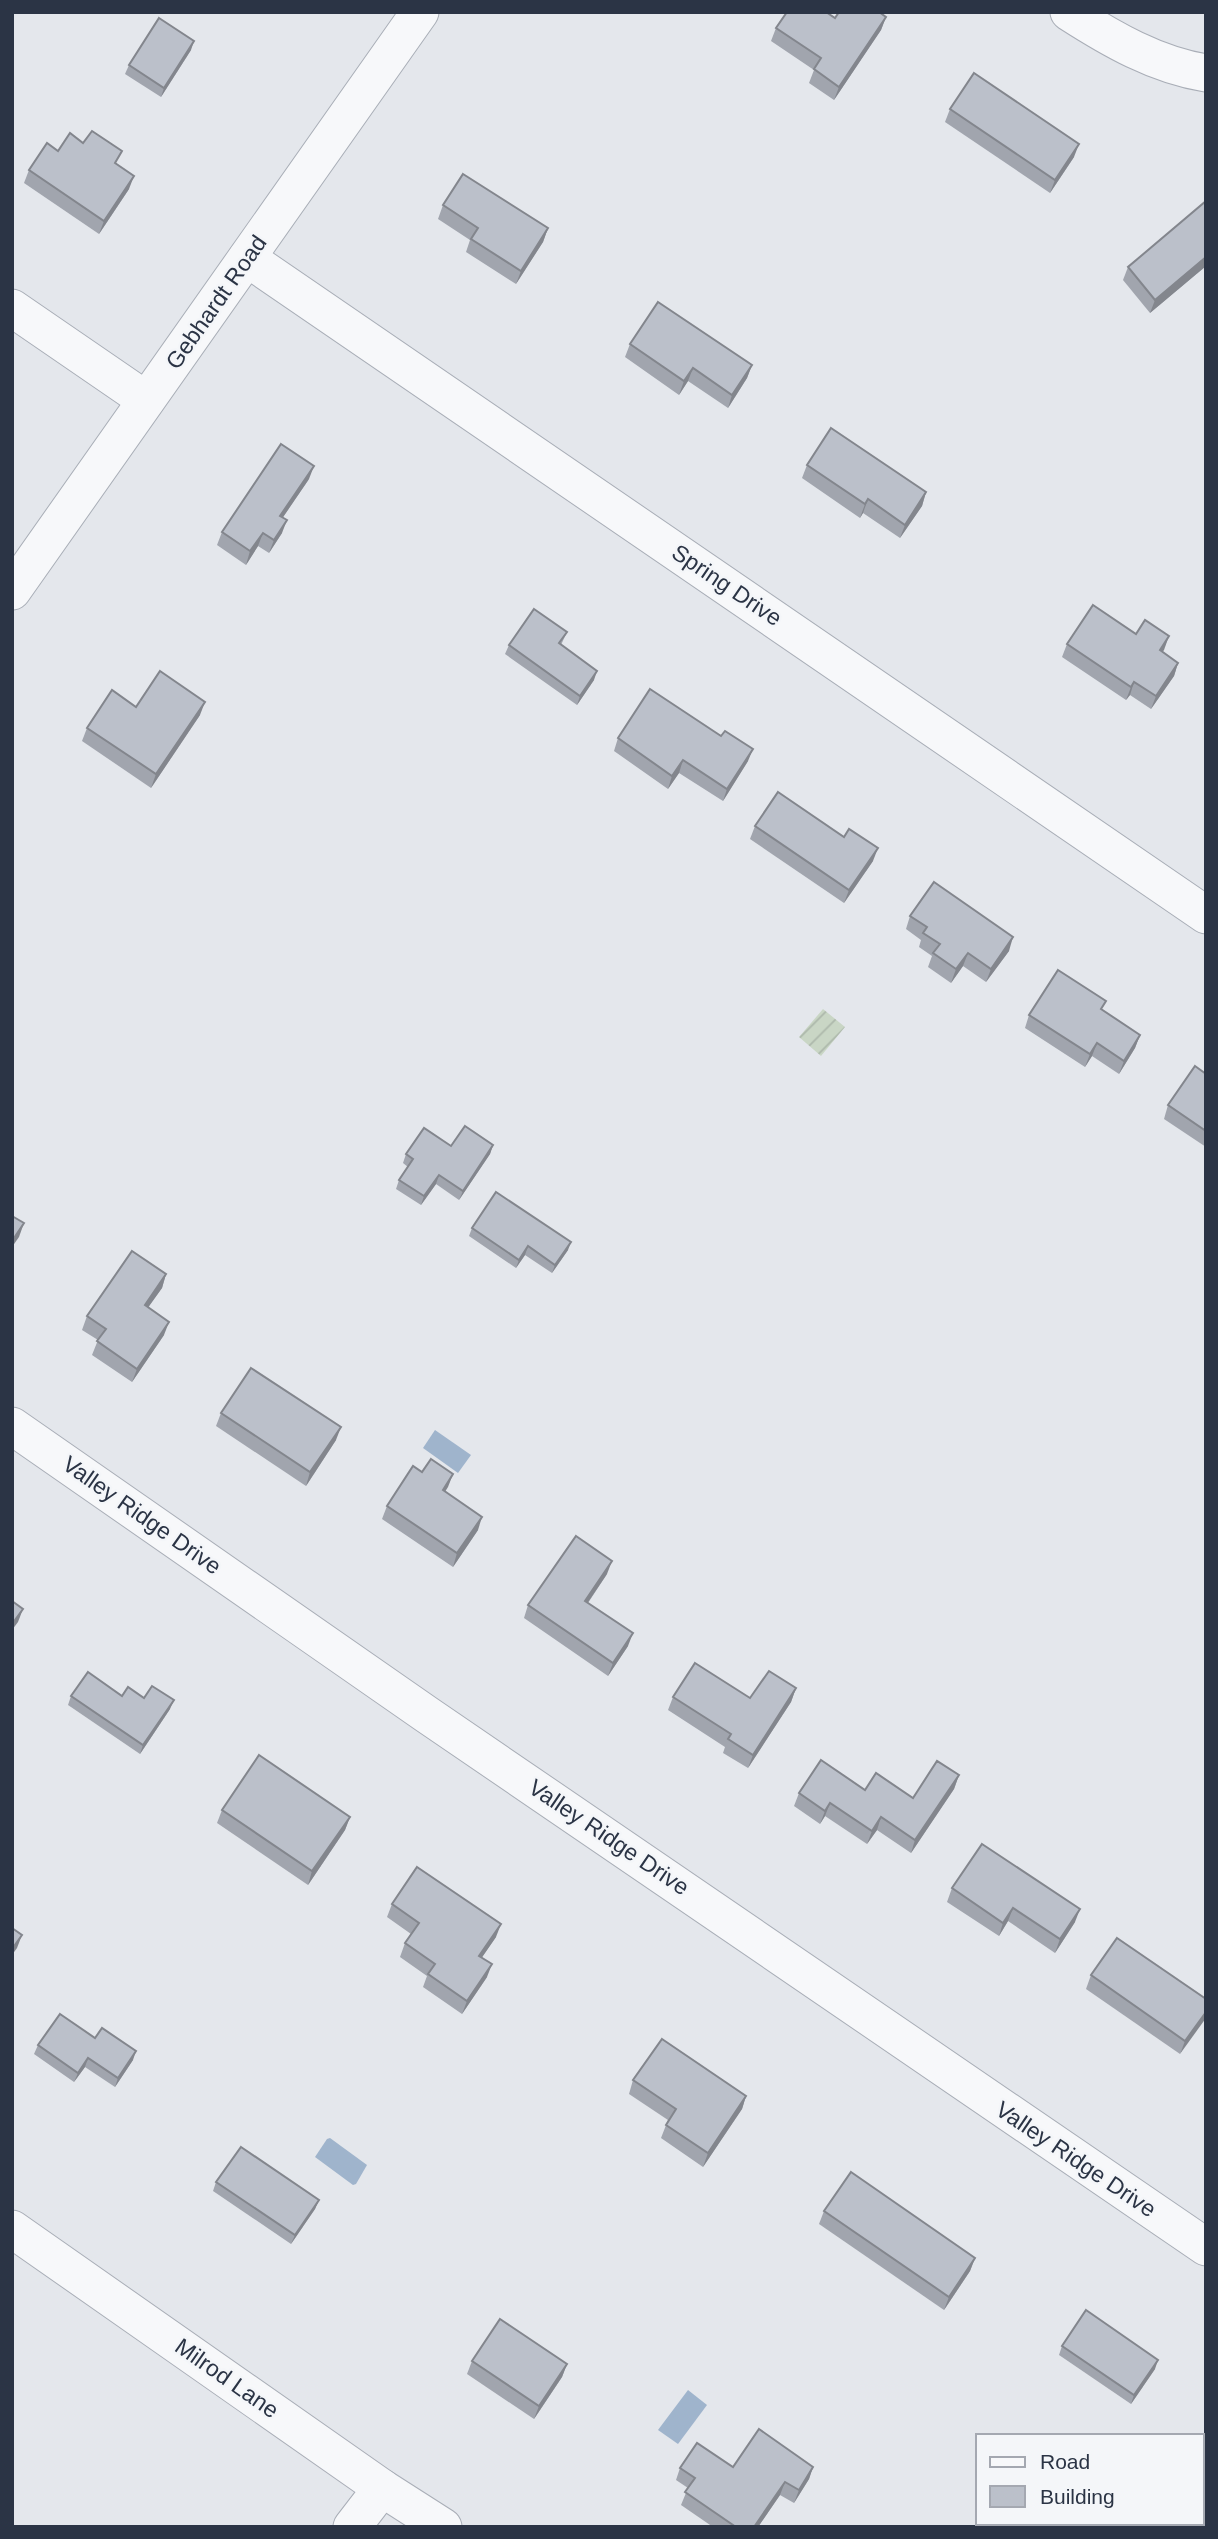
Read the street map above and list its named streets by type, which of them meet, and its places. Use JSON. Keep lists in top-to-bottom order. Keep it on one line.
{"streets":{"street":["Gebhardt Road","Spring Drive","Valley Ridge Drive","Milrod Lane"]},"crossings":[["Gebhardt Road","Spring Drive"]],"legend":["Road","Building"]}
